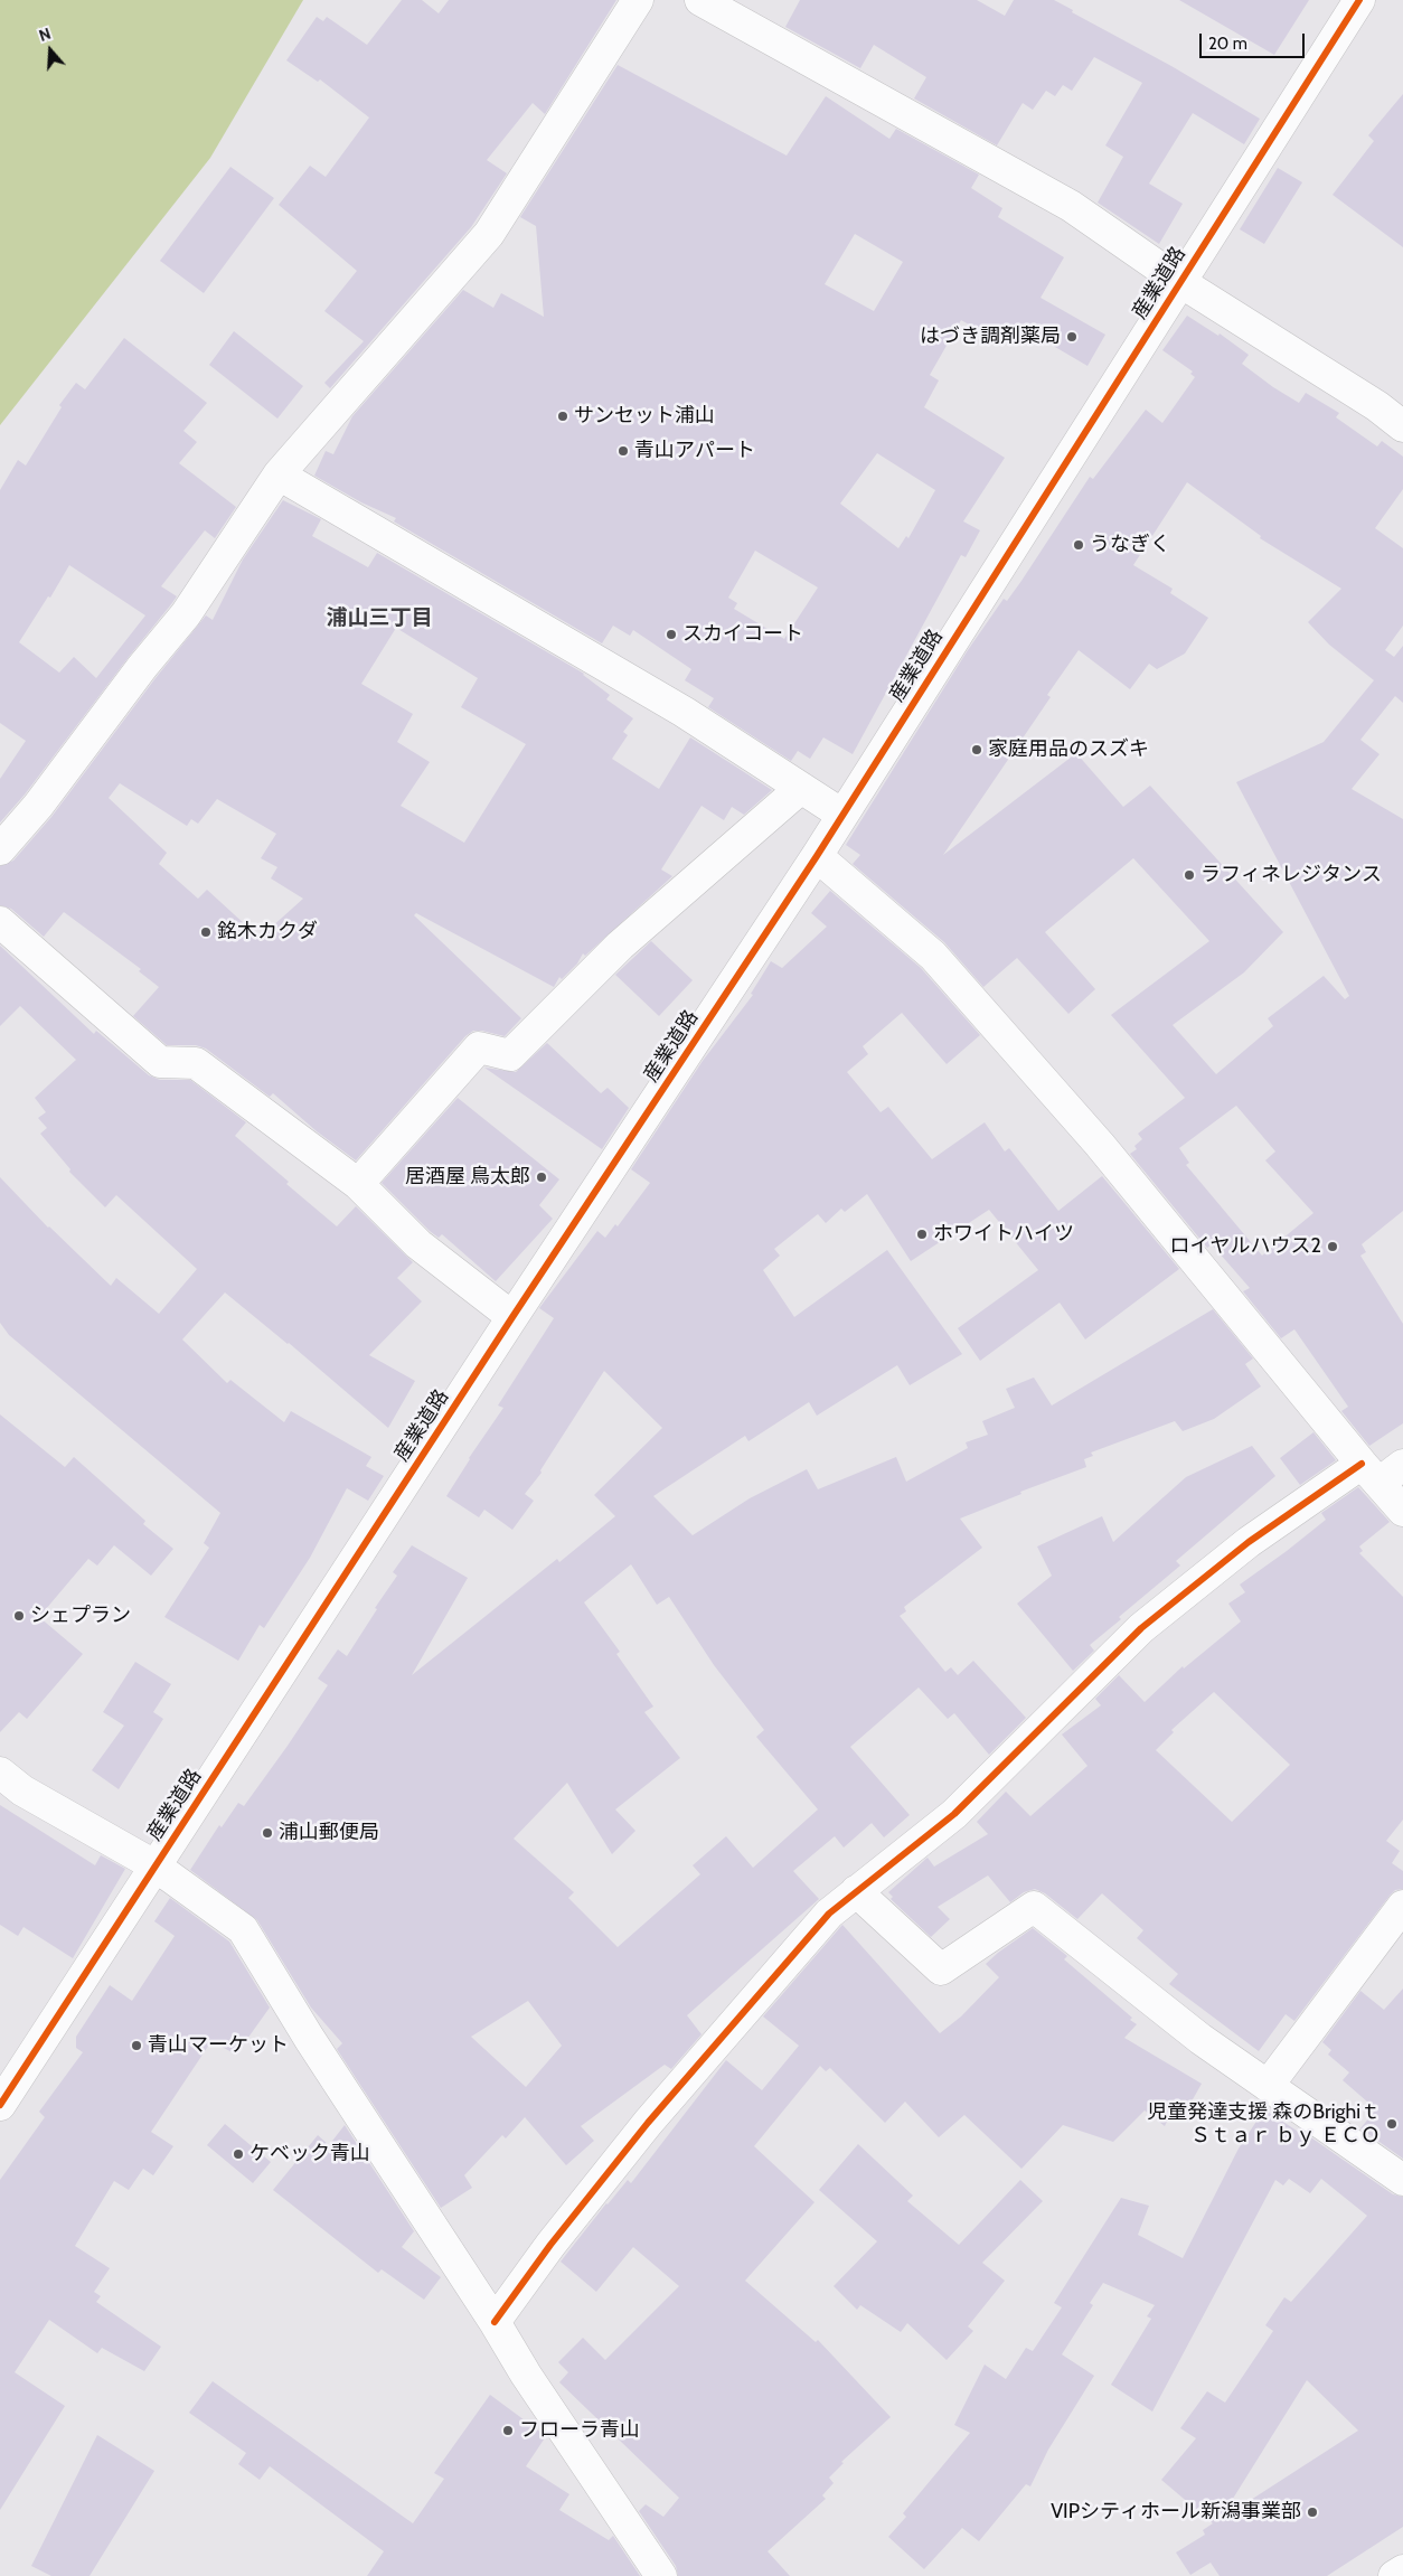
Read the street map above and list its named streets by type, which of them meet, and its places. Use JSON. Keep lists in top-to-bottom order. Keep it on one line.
{"streets":{"street":["産業道路"]},"districts":["浦山三丁目"],"places":["はづき調剤薬局","サンセット浦山","青山アパート","うなぎく","スカイコート","家庭用品のスズキ","ラフィネレジタンス","銘木カクダ","居酒屋 鳥太郎","ホワイトハイツ","ロイヤルハウス2","シェプラン","浦山郵便局","青山マーケット","児童発達支援 森のBrighiｔ Ｓｔａｒ ｂｙ ＥＣＯ","ケベック青山","フローラ青山","VIPシティホール新潟事業部"],"scale_bar":"20 m","north":"top"}
